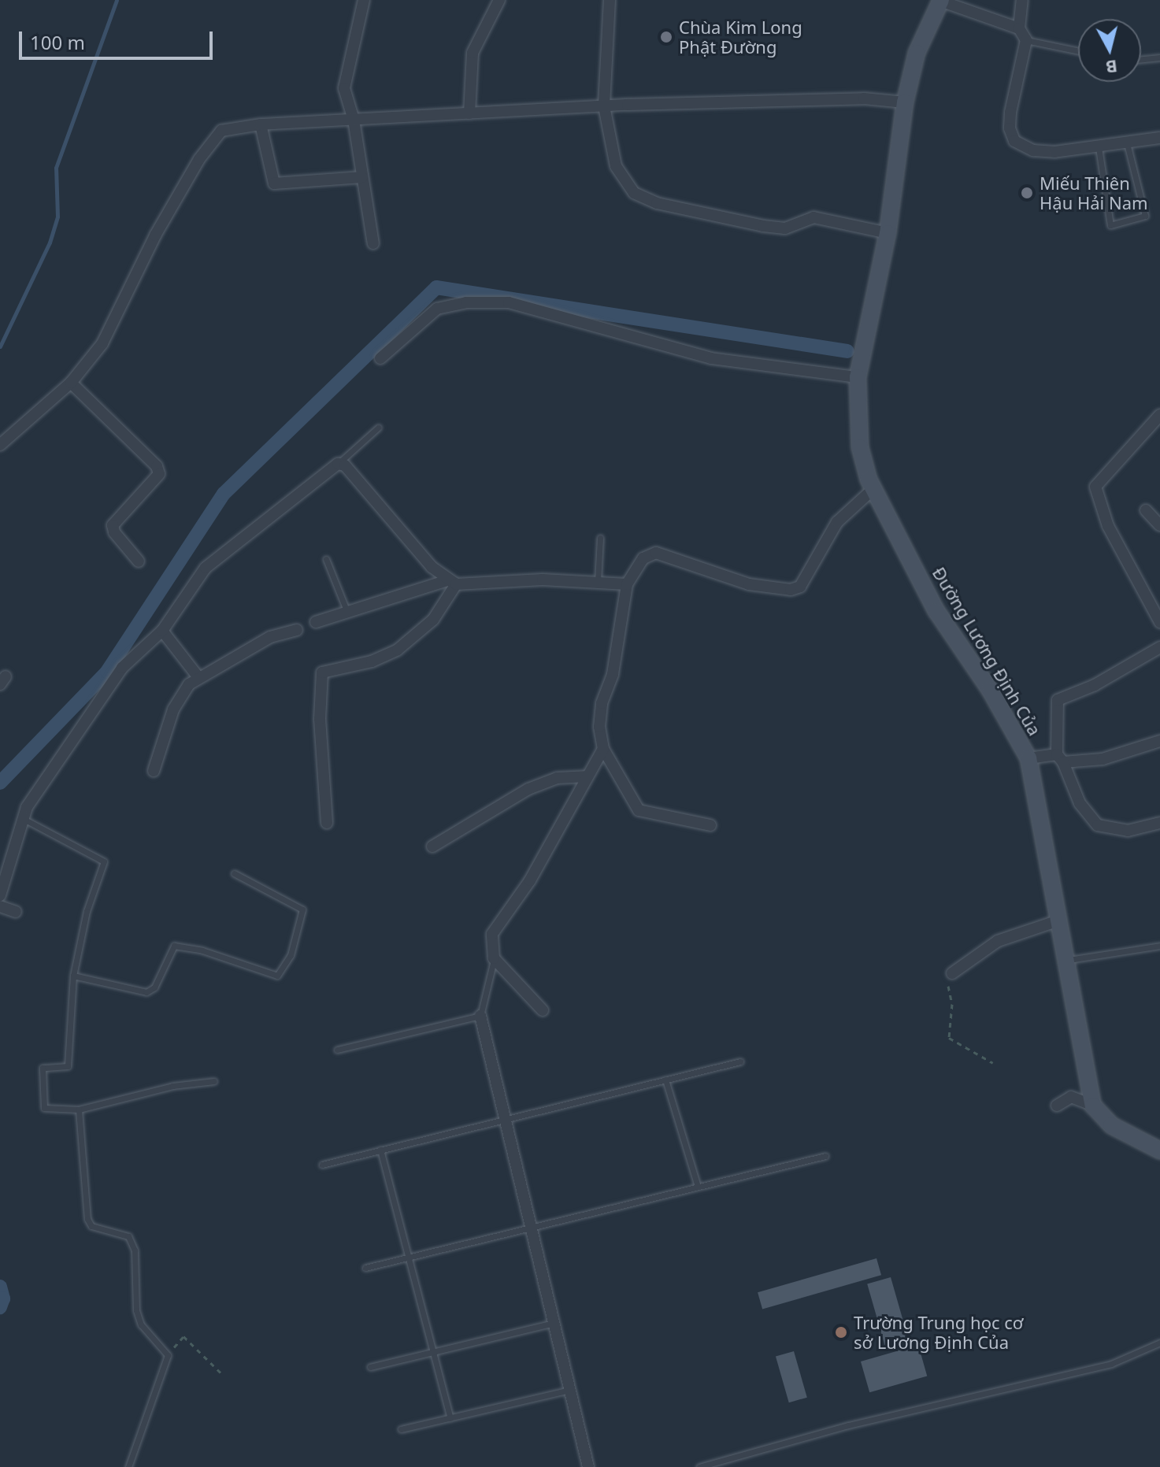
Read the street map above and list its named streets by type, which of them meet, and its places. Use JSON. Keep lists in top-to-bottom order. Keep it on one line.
{"streets":{"street":["Đường Lương Định Của"]},"places":["Chùa Kim Long Phật Đường","Miếu Thiên Hậu Hải Nam","Trường Trung học cơ sở Lương Định Của"],"scale_bar":"100 m","north":"bottom"}
